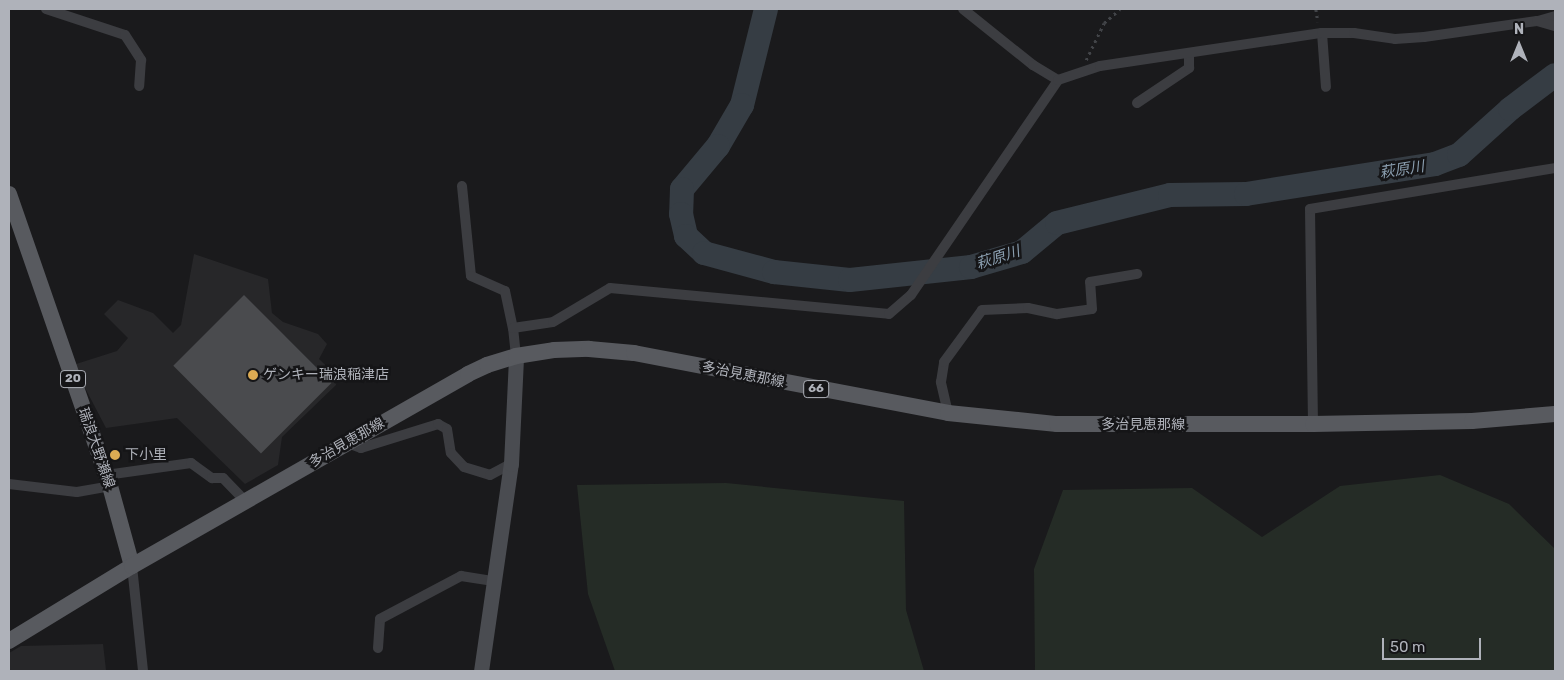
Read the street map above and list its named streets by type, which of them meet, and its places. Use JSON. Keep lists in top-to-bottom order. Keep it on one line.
{"streets":{"main road":["多治見恵那線","20","66","瑞浪大野瀬線"]},"crossings":[["多治見恵那線","瑞浪大野瀬線"]],"water":["萩原川"],"places":["ゲンキー瑞浪稲津店","下小里"],"scale_bar":"50 m","north":"top"}
